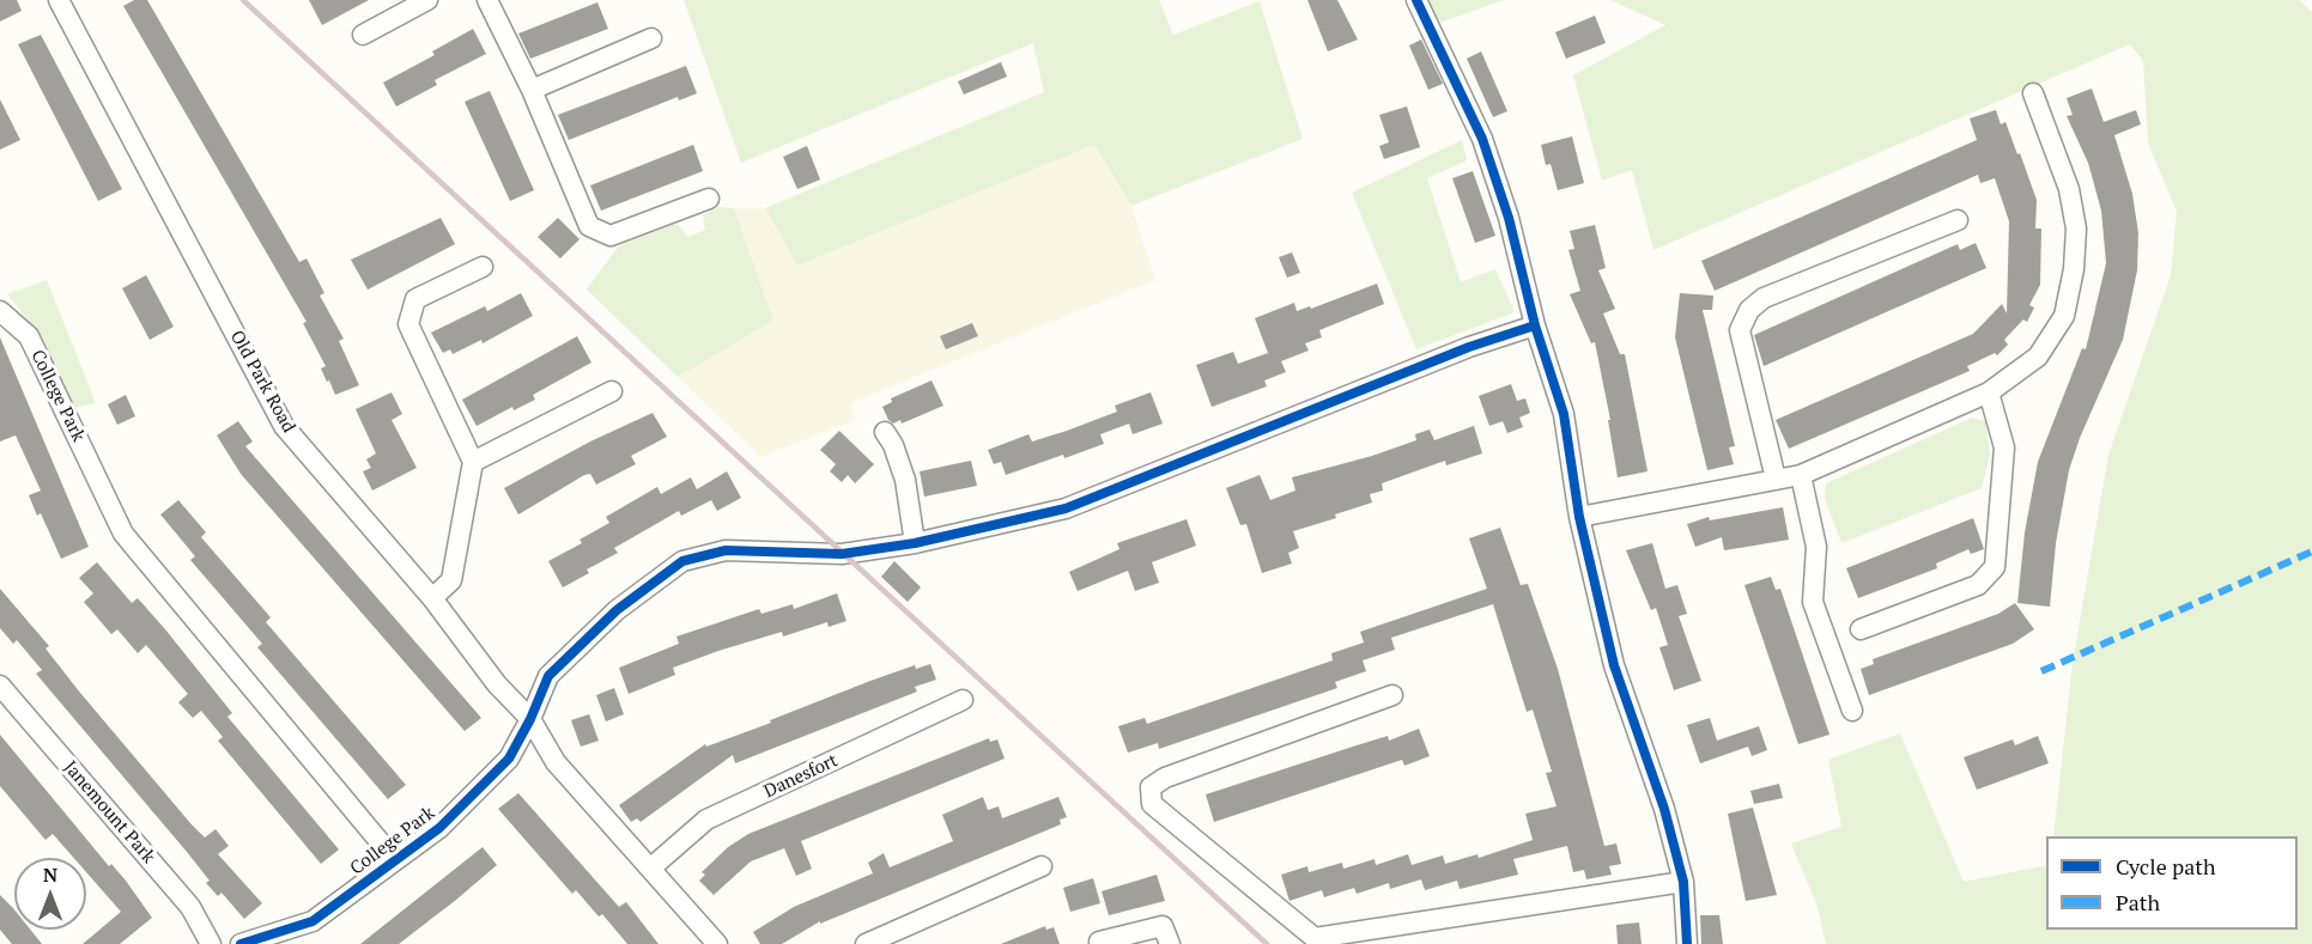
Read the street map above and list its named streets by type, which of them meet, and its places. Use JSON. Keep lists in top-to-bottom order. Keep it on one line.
{"streets":{"street":["Old Park Road","College Park","Danesfort","Janemount Park"]},"crossings":[["Old Park Road","College Park"]],"legend":["Cycle path","Path"],"north":"top"}
